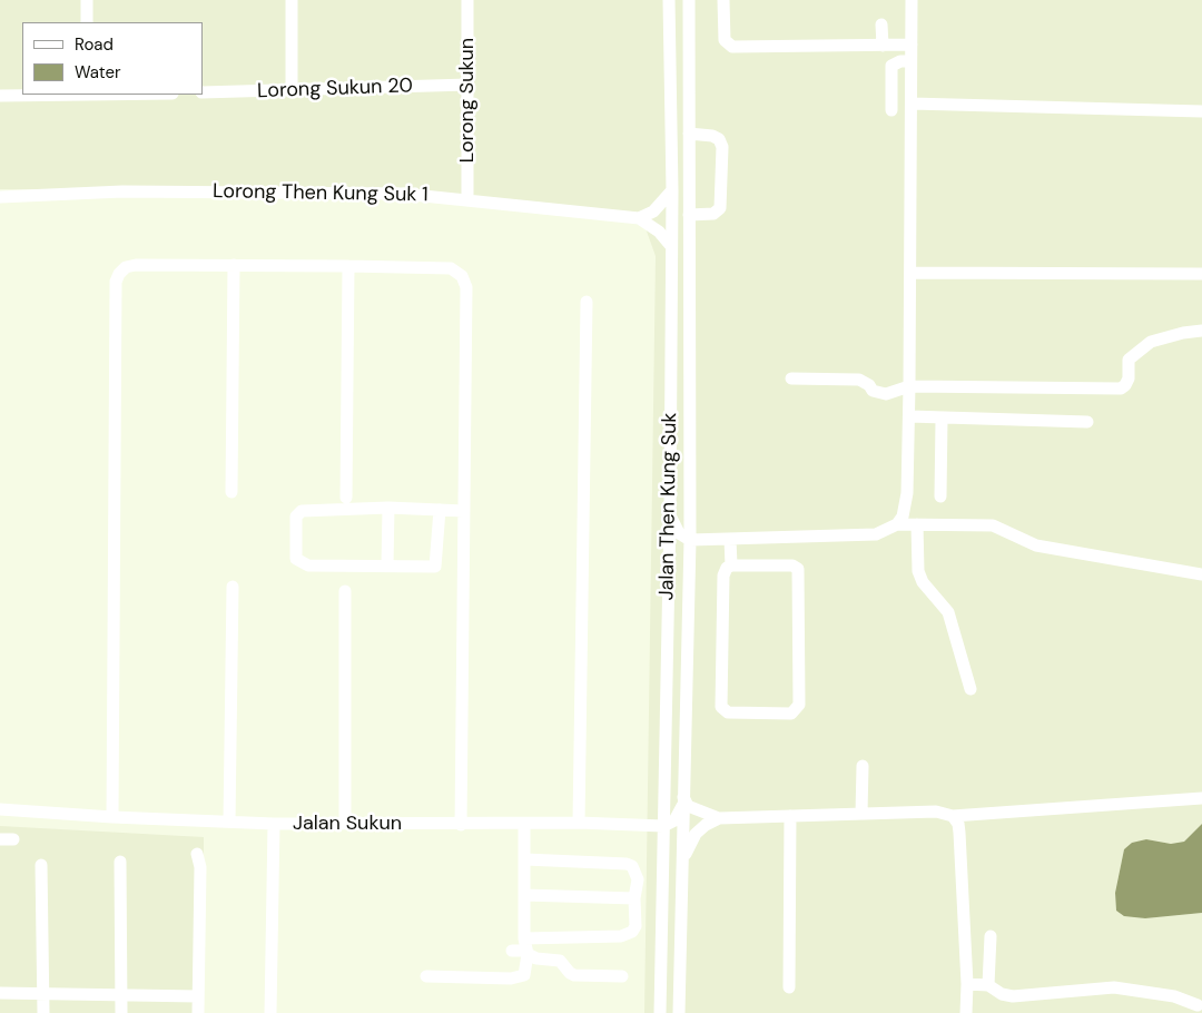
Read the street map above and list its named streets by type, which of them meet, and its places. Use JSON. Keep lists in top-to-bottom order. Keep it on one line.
{"streets":{"street":["Lorong Sukun 20","Lorong Sukun","Lorong Then Kung Suk 1","Jalan Then Kung Suk","Jalan Sukun"]},"crossings":[["Lorong Sukun 20","Lorong Sukun"],["Lorong Sukun","Lorong Then Kung Suk 1"],["Jalan Then Kung Suk","Jalan Sukun"]],"legend":["Road","Water"]}
